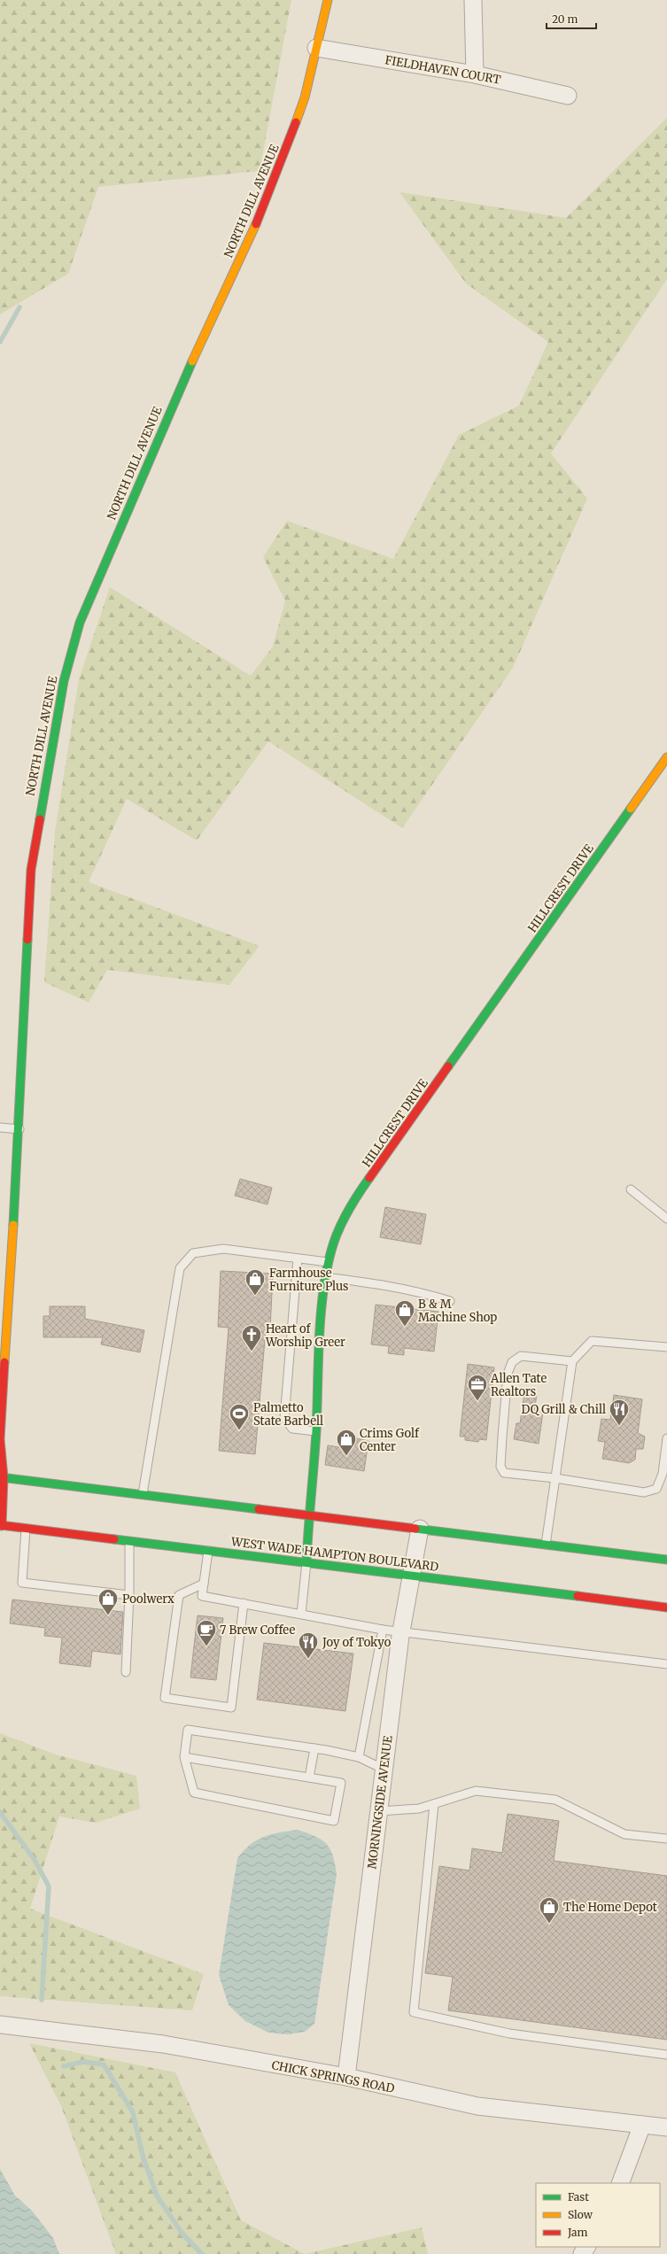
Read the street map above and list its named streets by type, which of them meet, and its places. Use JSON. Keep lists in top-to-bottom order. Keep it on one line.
{"streets":{"street":["FIELDHAVEN COURT","NORTH DILL AVENUE","HILLCREST DRIVE","WEST WADE HAMPTON BOULEVARD","MORNINGSIDE AVENUE","CHICK SPRINGS ROAD"]},"crossings":[["FIELDHAVEN COURT","NORTH DILL AVENUE"],["NORTH DILL AVENUE","WEST WADE HAMPTON BOULEVARD"],["HILLCREST DRIVE","WEST WADE HAMPTON BOULEVARD"],["WEST WADE HAMPTON BOULEVARD","MORNINGSIDE AVENUE"],["MORNINGSIDE AVENUE","CHICK SPRINGS ROAD"]],"places":{"shop":["Farmhouse Furniture Plus","B & M Machine Shop","Crims Golf Center","Poolwerx","The Home Depot"],"church":["Heart of Worship Greer"],"office":["Allen Tate Realtors"],"restaurant":["DQ Grill & Chill","Joy of Tokyo"],"sports":["Palmetto State Barbell"],"cafe":["7 Brew Coffee"]},"legend":["Fast","Slow","Jam"],"scale_bar":"20 m"}
